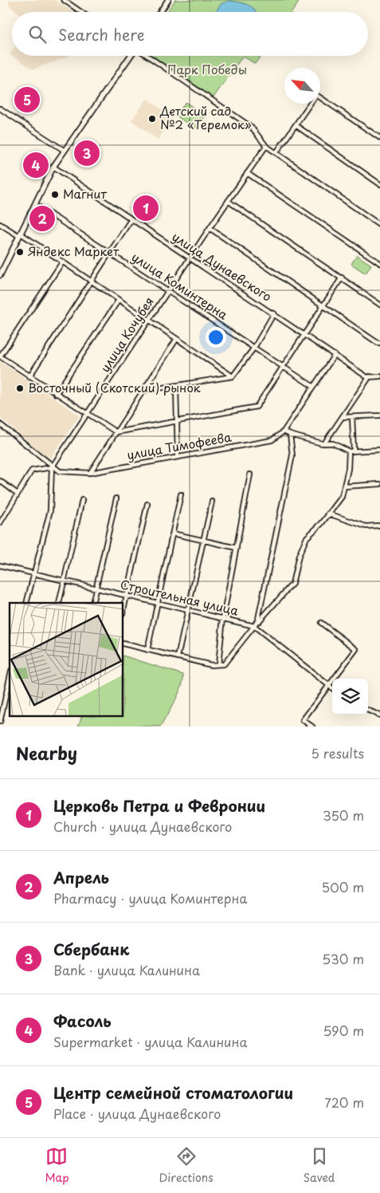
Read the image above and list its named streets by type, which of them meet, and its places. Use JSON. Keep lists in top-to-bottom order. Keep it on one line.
{"streets":{"street":["улица Дунаевского","улица Коминтерна","улица Кочубея","улица Тимофеева","Строительная улица"]},"crossings":[["улица Дунаевского","улица Кочубея"],["улица Дунаевского","улица Тимофеева"],["улица Коминтерна","улица Кочубея"],["улица Коминтерна","улица Тимофеева"],["улица Кочубея","улица Тимофеева"]],"parks":["Парк Победы"],"places":["Детский сад №2 «Теремок»","Магнит","Яндекс Маркет","Восточный (Скотский) рынок"],"north":"top left","page":{"search":"Search here","pins":["5","3","4","1","2"],"heading":["Nearby","5 results"],"list":[{"mark":"1","name":"Церковь Петра и Февронии","note":"Church · улица Дунаевского","value":"350 m"},{"mark":"2","name":"Апрель","note":"Pharmacy · улица Коминтерна","value":"500 m"},{"mark":"3","name":"Сбербанк","note":"Bank · улица Калинина","value":"530 m"},{"mark":"4","name":"Фасоль","note":"Supermarket · улица Калинина","value":"590 m"},{"mark":"5","name":"Центр cемейной cтоматологии","note":"Place · улица Дунаевского","value":"720 m"}],"nav":["Map","Directions","Saved"]}}
